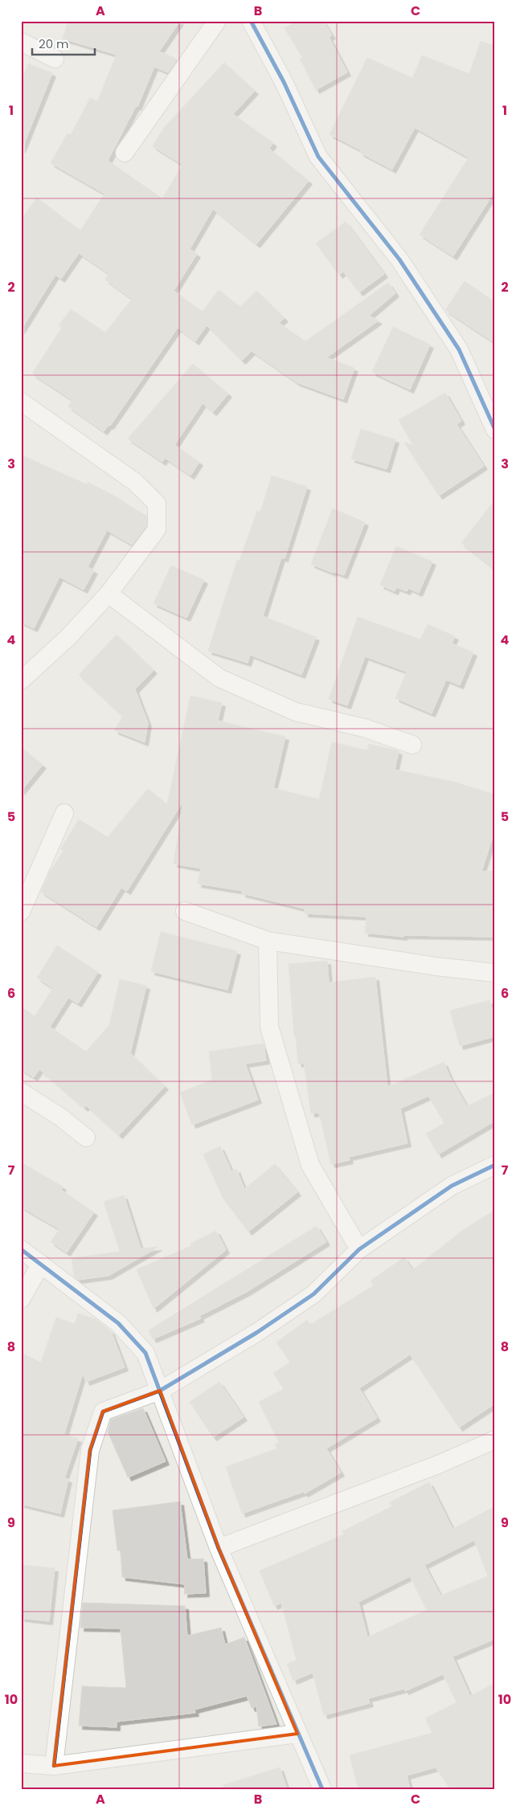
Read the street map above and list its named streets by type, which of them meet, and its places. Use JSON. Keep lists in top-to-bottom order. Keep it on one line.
{"scale_bar":"20 m","grid":{"columns":["A","B","C"],"rows":["1","2","3","4","5","6","7","8","9","10"]}}
